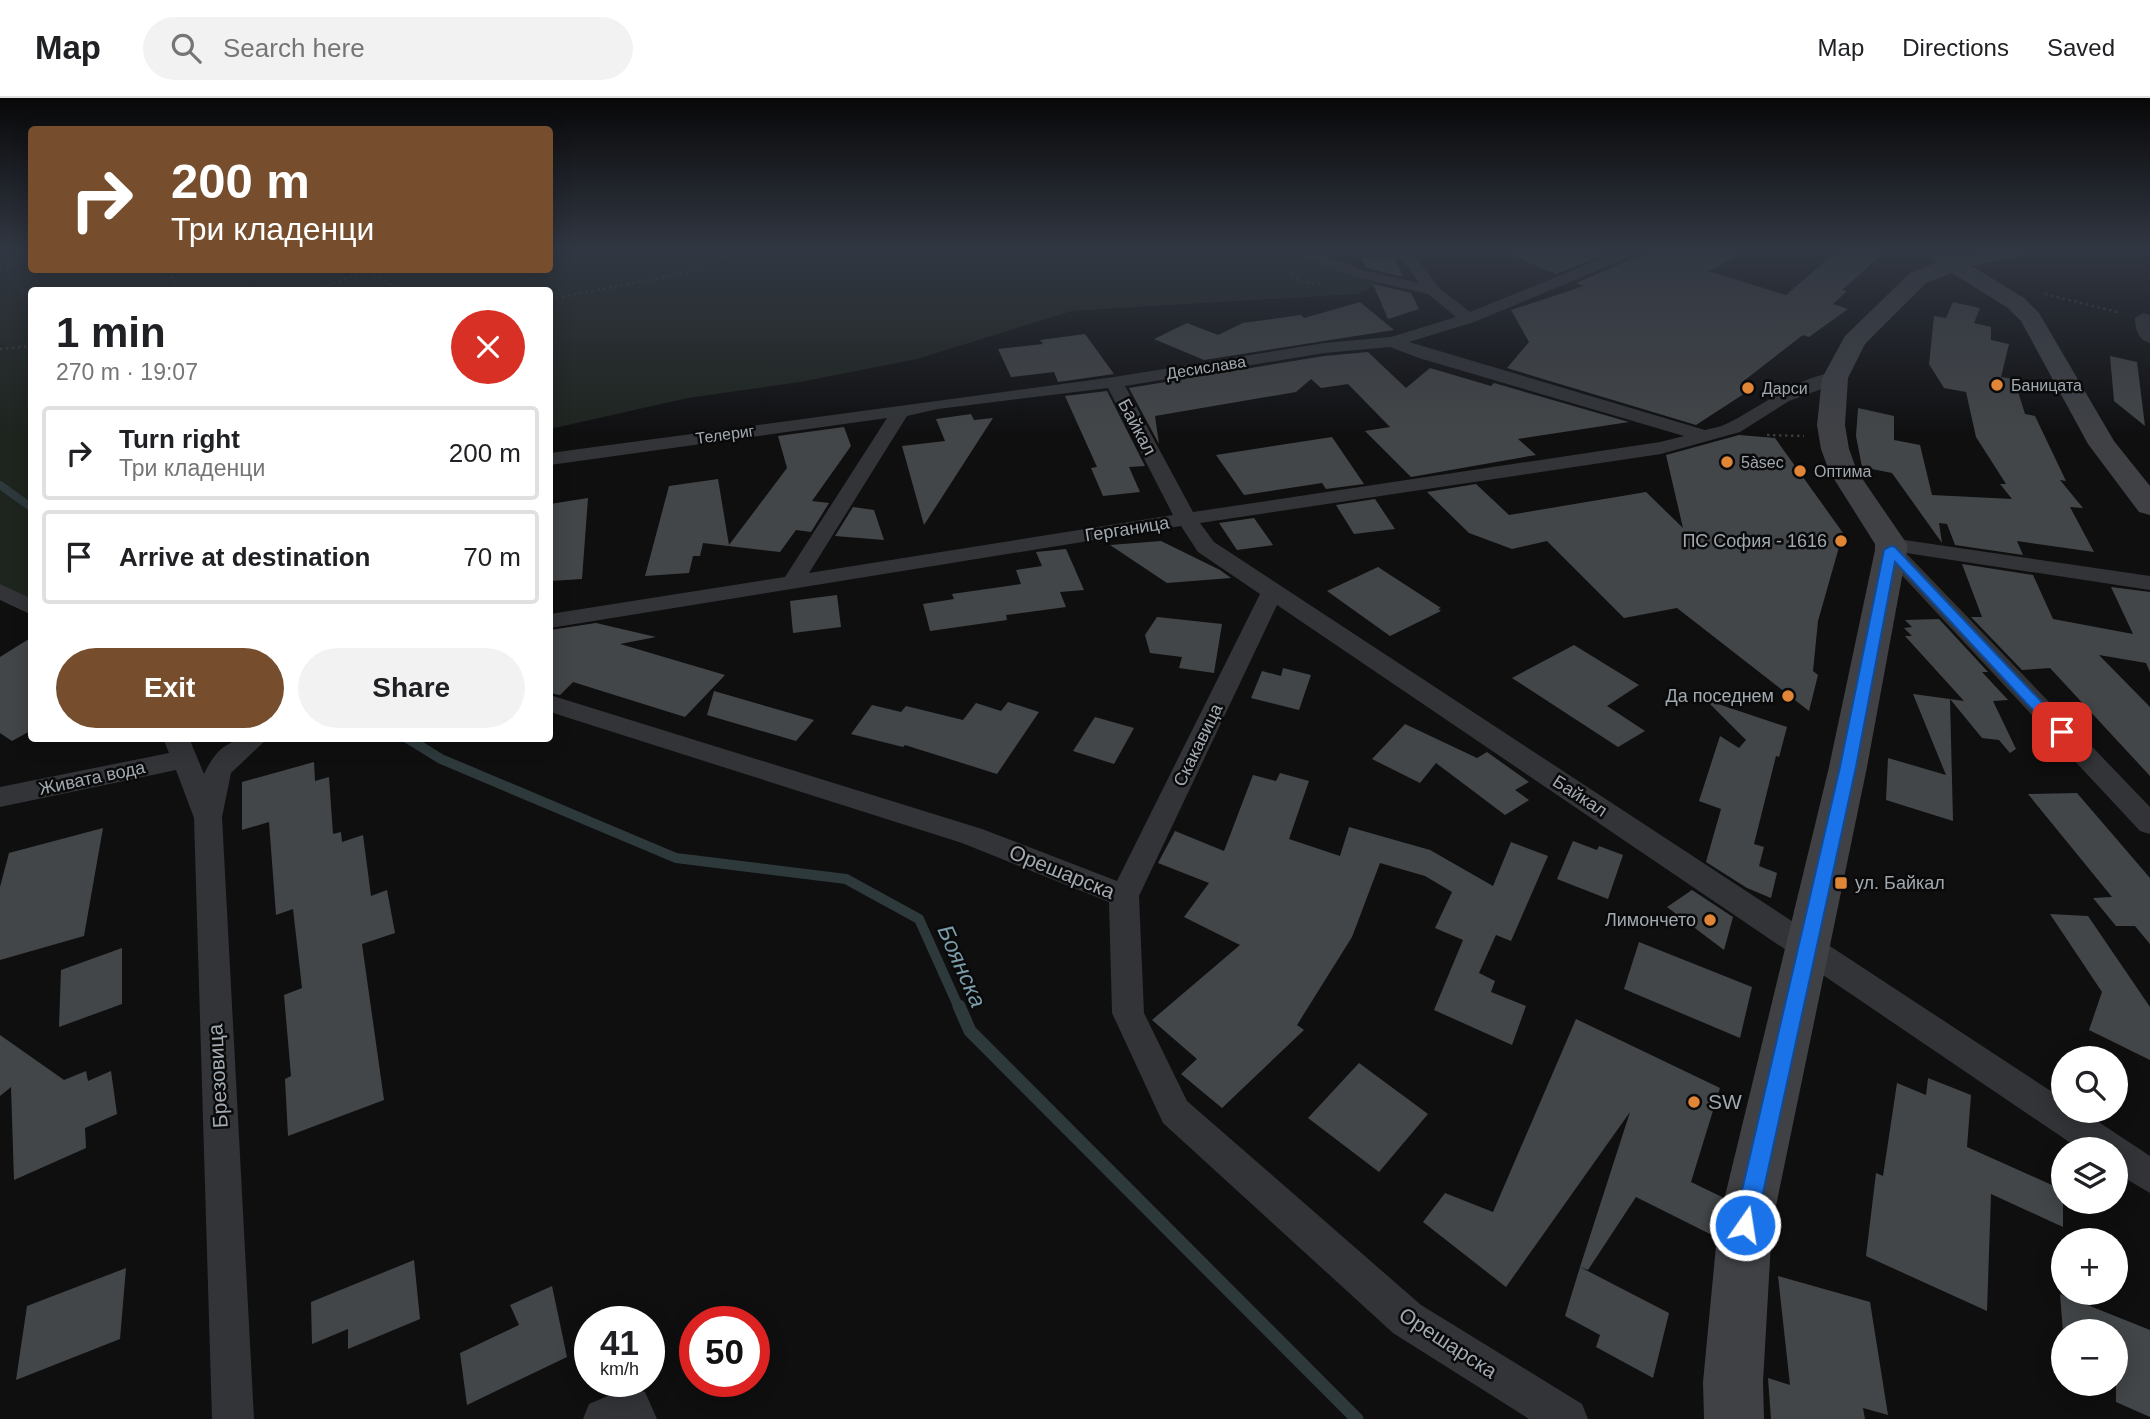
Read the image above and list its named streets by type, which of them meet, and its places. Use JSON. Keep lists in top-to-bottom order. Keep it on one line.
{"streets":{"street":["Десислава","Байкал","Телериг","Герганица","Скакавица","Живата вода","Орешарска","Брезовица"]},"crossings":[["Десислава","Байкал"],["Десислава","Телериг"],["Десислава","Герганица"],["Байкал","Герганица"],["Байкал","Скакавица"],["Скакавица","Орешарска"],["Живата вода","Брезовица"]],"water":["Боянска"],"places":{"other":["Баницата","Дарси","5àsec","Оптима","ПС София - 1616","Да поседнем","Лимончето","SW"],"transit":["ул. Байкал"]},"page":{"header":"Map","search":"Search here","nav":["Map","Directions","Saved"],"turn":["200 m","Три кладенци"],"heading":["1 min","270 m · 19:07"],"list":[{"name":"Turn right","note":"Три кладенци","value":"200 m"},{"name":"Arrive at destination","value":"70 m"}],"buttons":["Exit","Share"],"map_buttons":["+","−"],"speed":"41 km/h","limit":"50"}}
